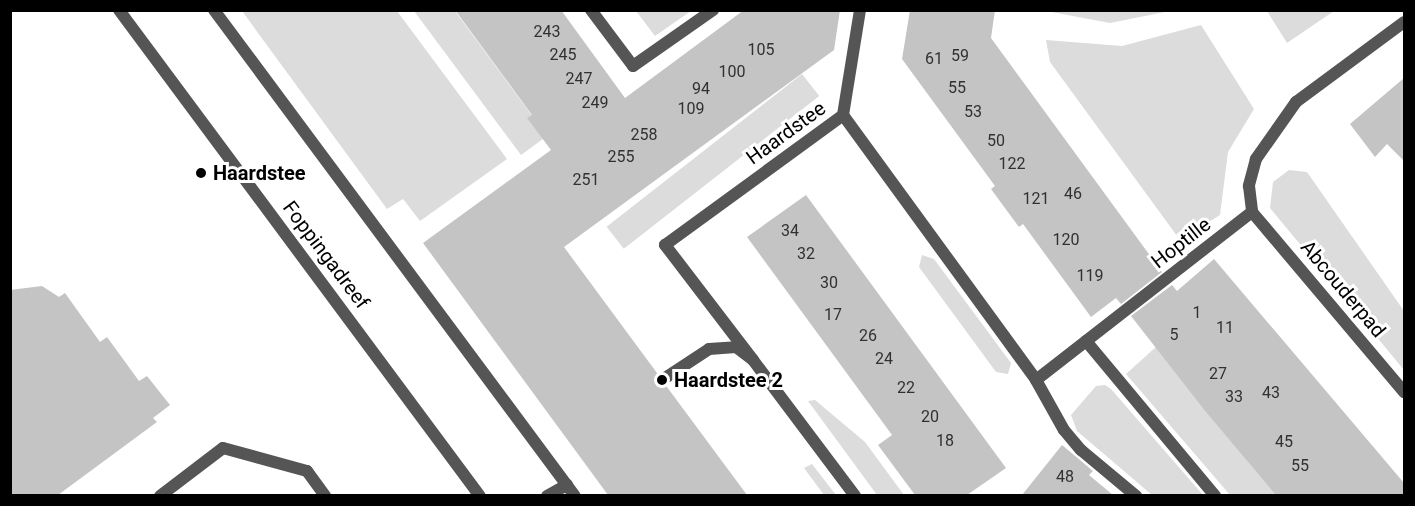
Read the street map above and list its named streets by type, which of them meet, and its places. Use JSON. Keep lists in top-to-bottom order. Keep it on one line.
{"streets":{"street":["Haardstee","Hoptille","Foppingadreef","Abcouderpad"]},"crossings":[["Hoptille","Abcouderpad"]],"places":["Haardstee","Haardstee 2"],"house_numbers":["243","105","245","59","61","100","247","55","94","249","109","53","258","50","255","122","251","46","121","34","120","32","119","30","1","17","11","5","26","24","27","22","43","33","20","18","45","55","48"]}
